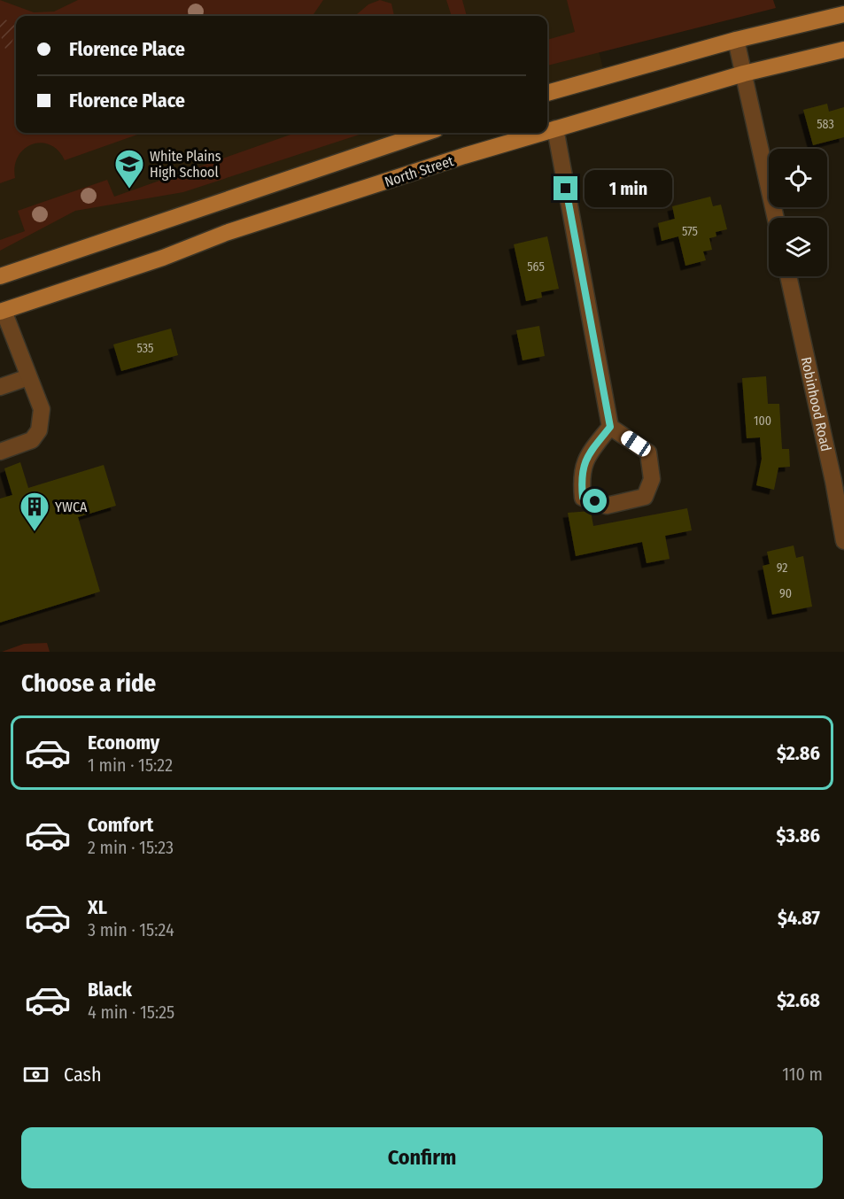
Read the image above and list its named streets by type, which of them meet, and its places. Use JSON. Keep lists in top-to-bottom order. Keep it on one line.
{"streets":{"main road":["North Street"],"street":["Robinhood Road"]},"places":{"school or university":["White Plains High School"],"building":["YWCA"]},"house_numbers":["583","575","565","535","100","92","90"],"page":{"banner":["Florence Place","Florence Place"],"bubble":"1 min","heading":"Choose a ride","list":[{"name":"Economy","note":"1 min · 15:22","value":"$2.86"},{"name":"Comfort","note":"2 min · 15:23","value":"$3.86"},{"name":"XL","note":"3 min · 15:24","value":"$4.87"},{"name":"Black","note":"4 min · 15:25","value":"$2.68"}],"pay":["Cash","110 m"],"buttons":"Confirm"}}
